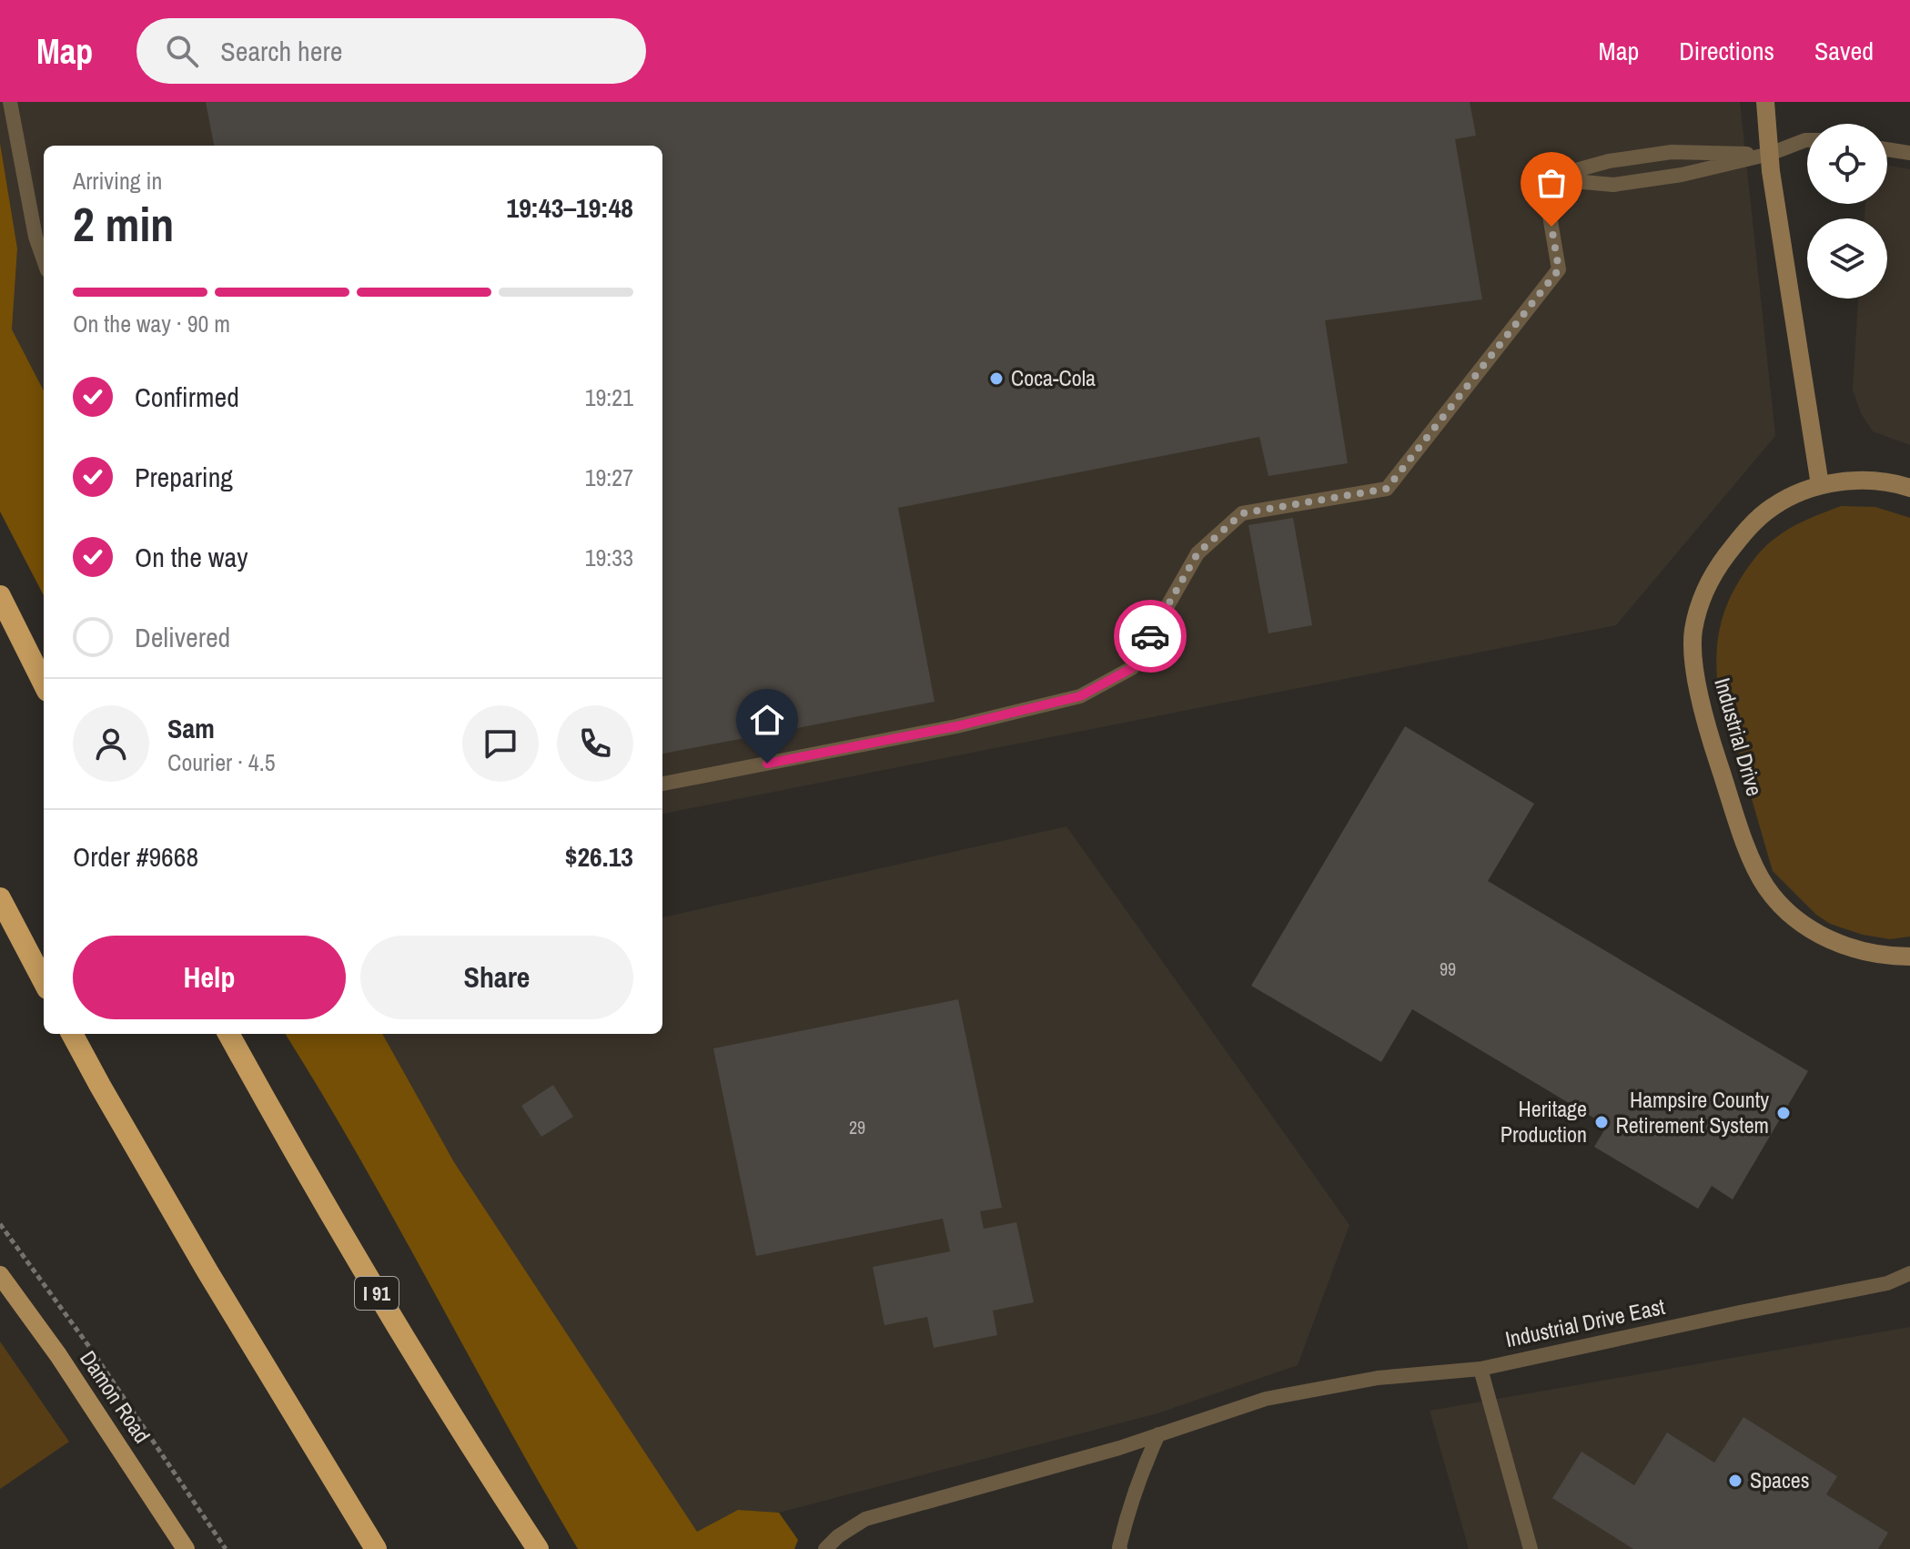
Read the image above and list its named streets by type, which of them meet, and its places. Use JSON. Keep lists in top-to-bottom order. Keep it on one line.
{"streets":{"highway":["I 91"],"main road":["Damon Road"],"street":["Industrial Drive"],"lane":["Industrial Drive East"]},"places":["Coca-Cola","Hampsire County Retirement System","Heritage Production","Spaces"],"house_numbers":["99","29"],"page":{"header":"Map","search":"Search here","nav":["Map","Directions","Saved"],"heading":["2 min","Arriving in","19:43–19:48"],"panel":["Sam","Courier · 4.5","Order #9668","$26.13"],"bar":"On the way · 90 m","list":[["Confirmed","19:21"],["Preparing","19:27"],["On the way","19:33"],"Delivered"],"buttons":["Help","Share"]}}
